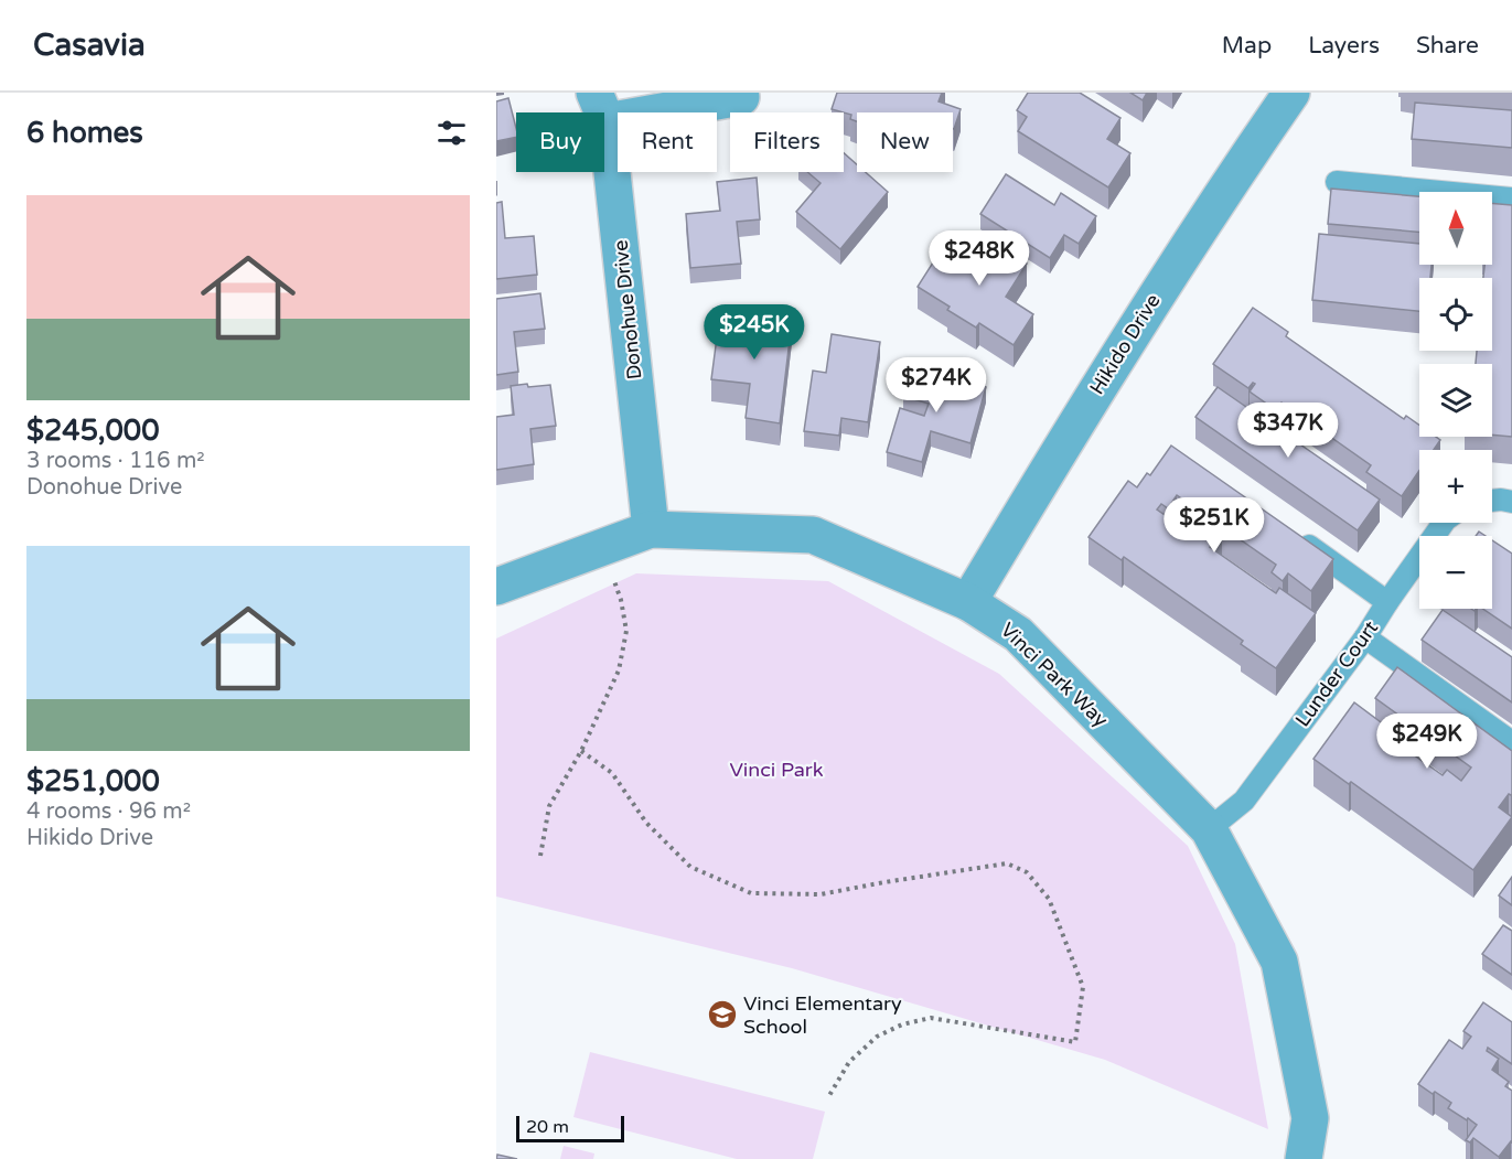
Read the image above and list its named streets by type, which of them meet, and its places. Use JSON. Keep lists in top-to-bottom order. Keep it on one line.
{"streets":{"street":["Donohue Drive","Hikido Drive","Vinci Park Way"],"lane":["Lunder Court"]},"crossings":[["Donohue Drive","Vinci Park Way"],["Hikido Drive","Vinci Park Way"],["Lunder Court","Vinci Park Way"]],"parks":["Vinci Park"],"places":{"school or university":["Vinci Elementary School"]},"scale_bar":"20 m","north":"top","page":{"header":"Casavia","nav":["Map","Layers","Share"],"heading":"6 homes","chip":["Buy","Rent","Filters","New"],"list":[{"name":"$245,000","note":"3 rooms · 116 m² · Donohue Drive"},{"name":"$251,000","note":"4 rooms · 96 m² · Hikido Drive"}],"map_buttons":["+","−"],"price":["$248K","$245K","$274K","$347K","$251K","$249K"],"scale":"20 m"}}
